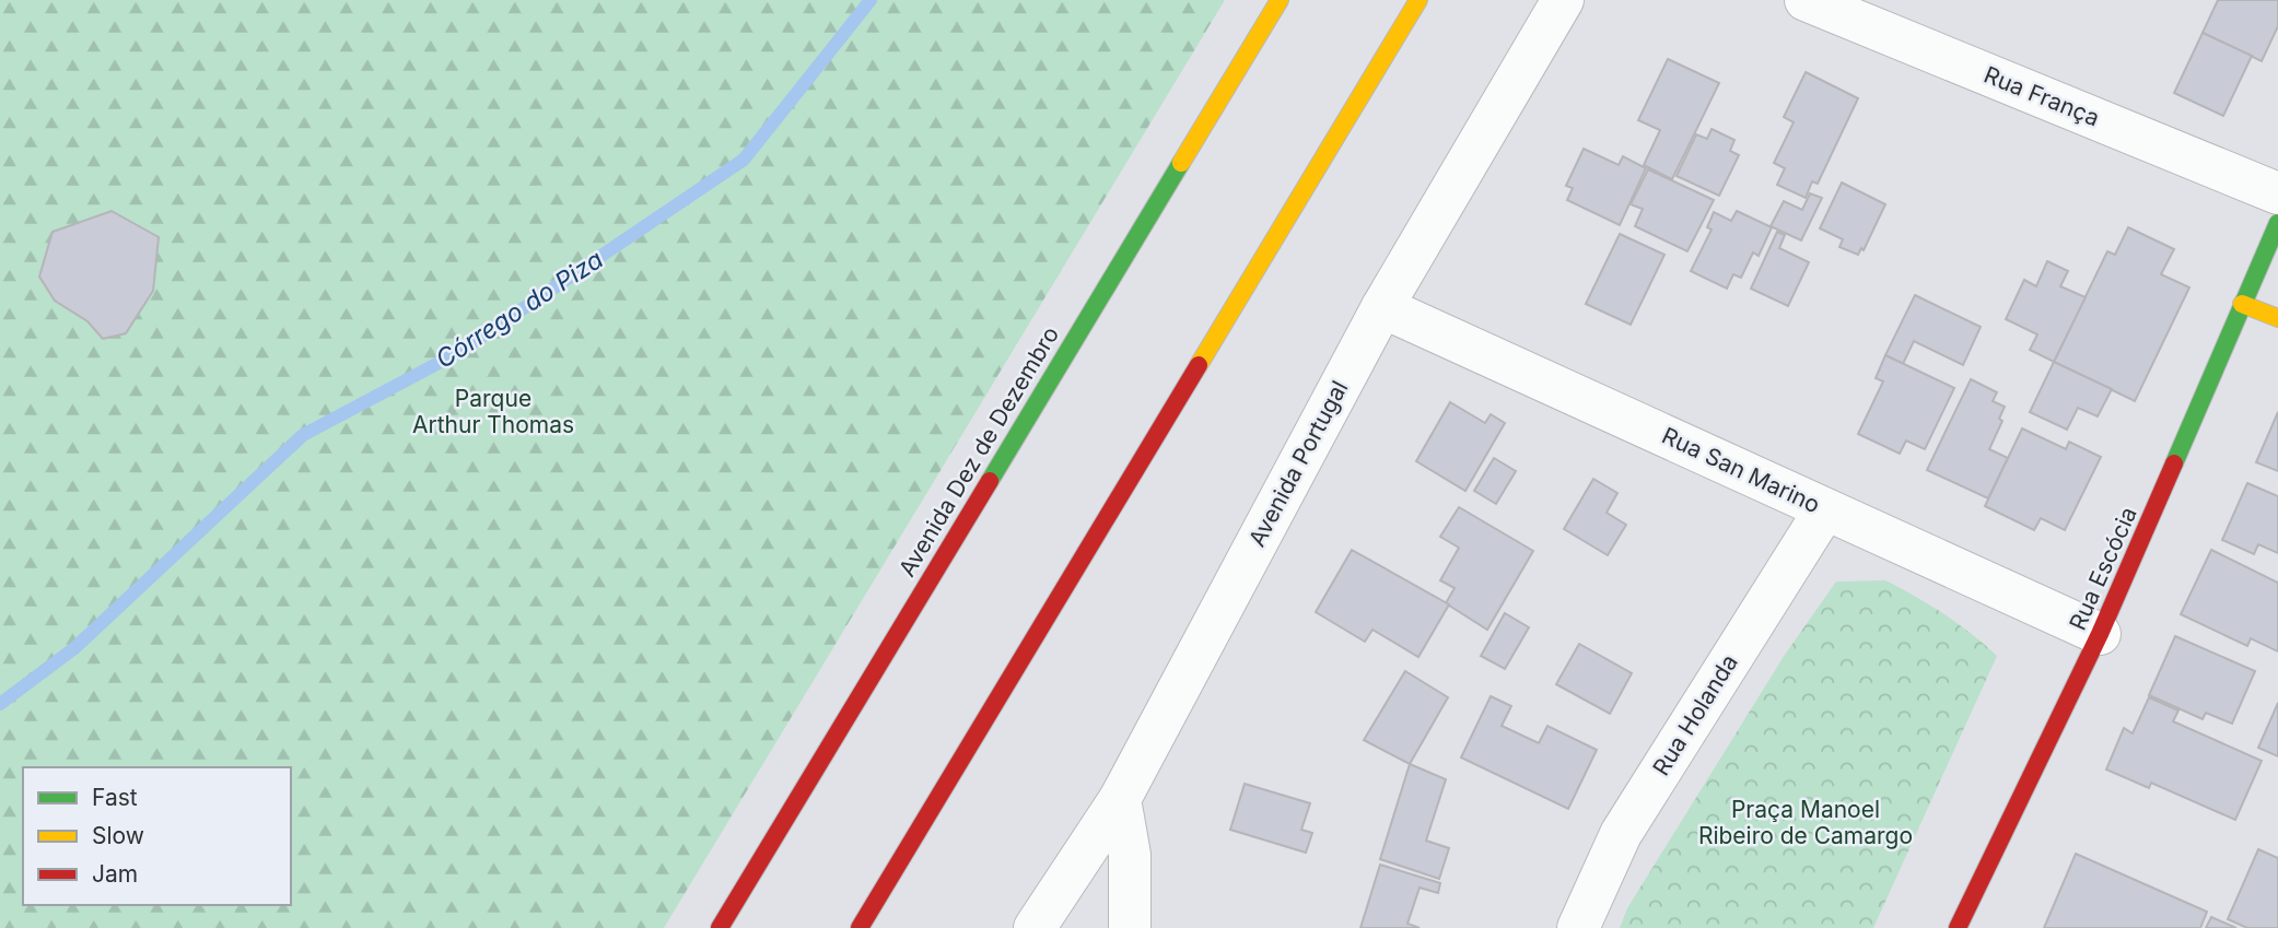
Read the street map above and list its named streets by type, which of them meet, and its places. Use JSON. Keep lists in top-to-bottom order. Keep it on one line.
{"streets":{"main road":["Avenida Dez de Dezembro","Rua Escócia"],"street":["Rua França","Avenida Portugal","Rua San Marino","Rua Holanda"]},"crossings":[["Avenida Portugal","Rua San Marino"],["Rua San Marino","Rua Escócia"],["Rua San Marino","Rua Holanda"]],"water":["Córrego do Piza"],"parks":["Parque Arthur Thomas","Praça Manoel Ribeiro de Camargo"],"legend":["Fast","Slow","Jam"]}
